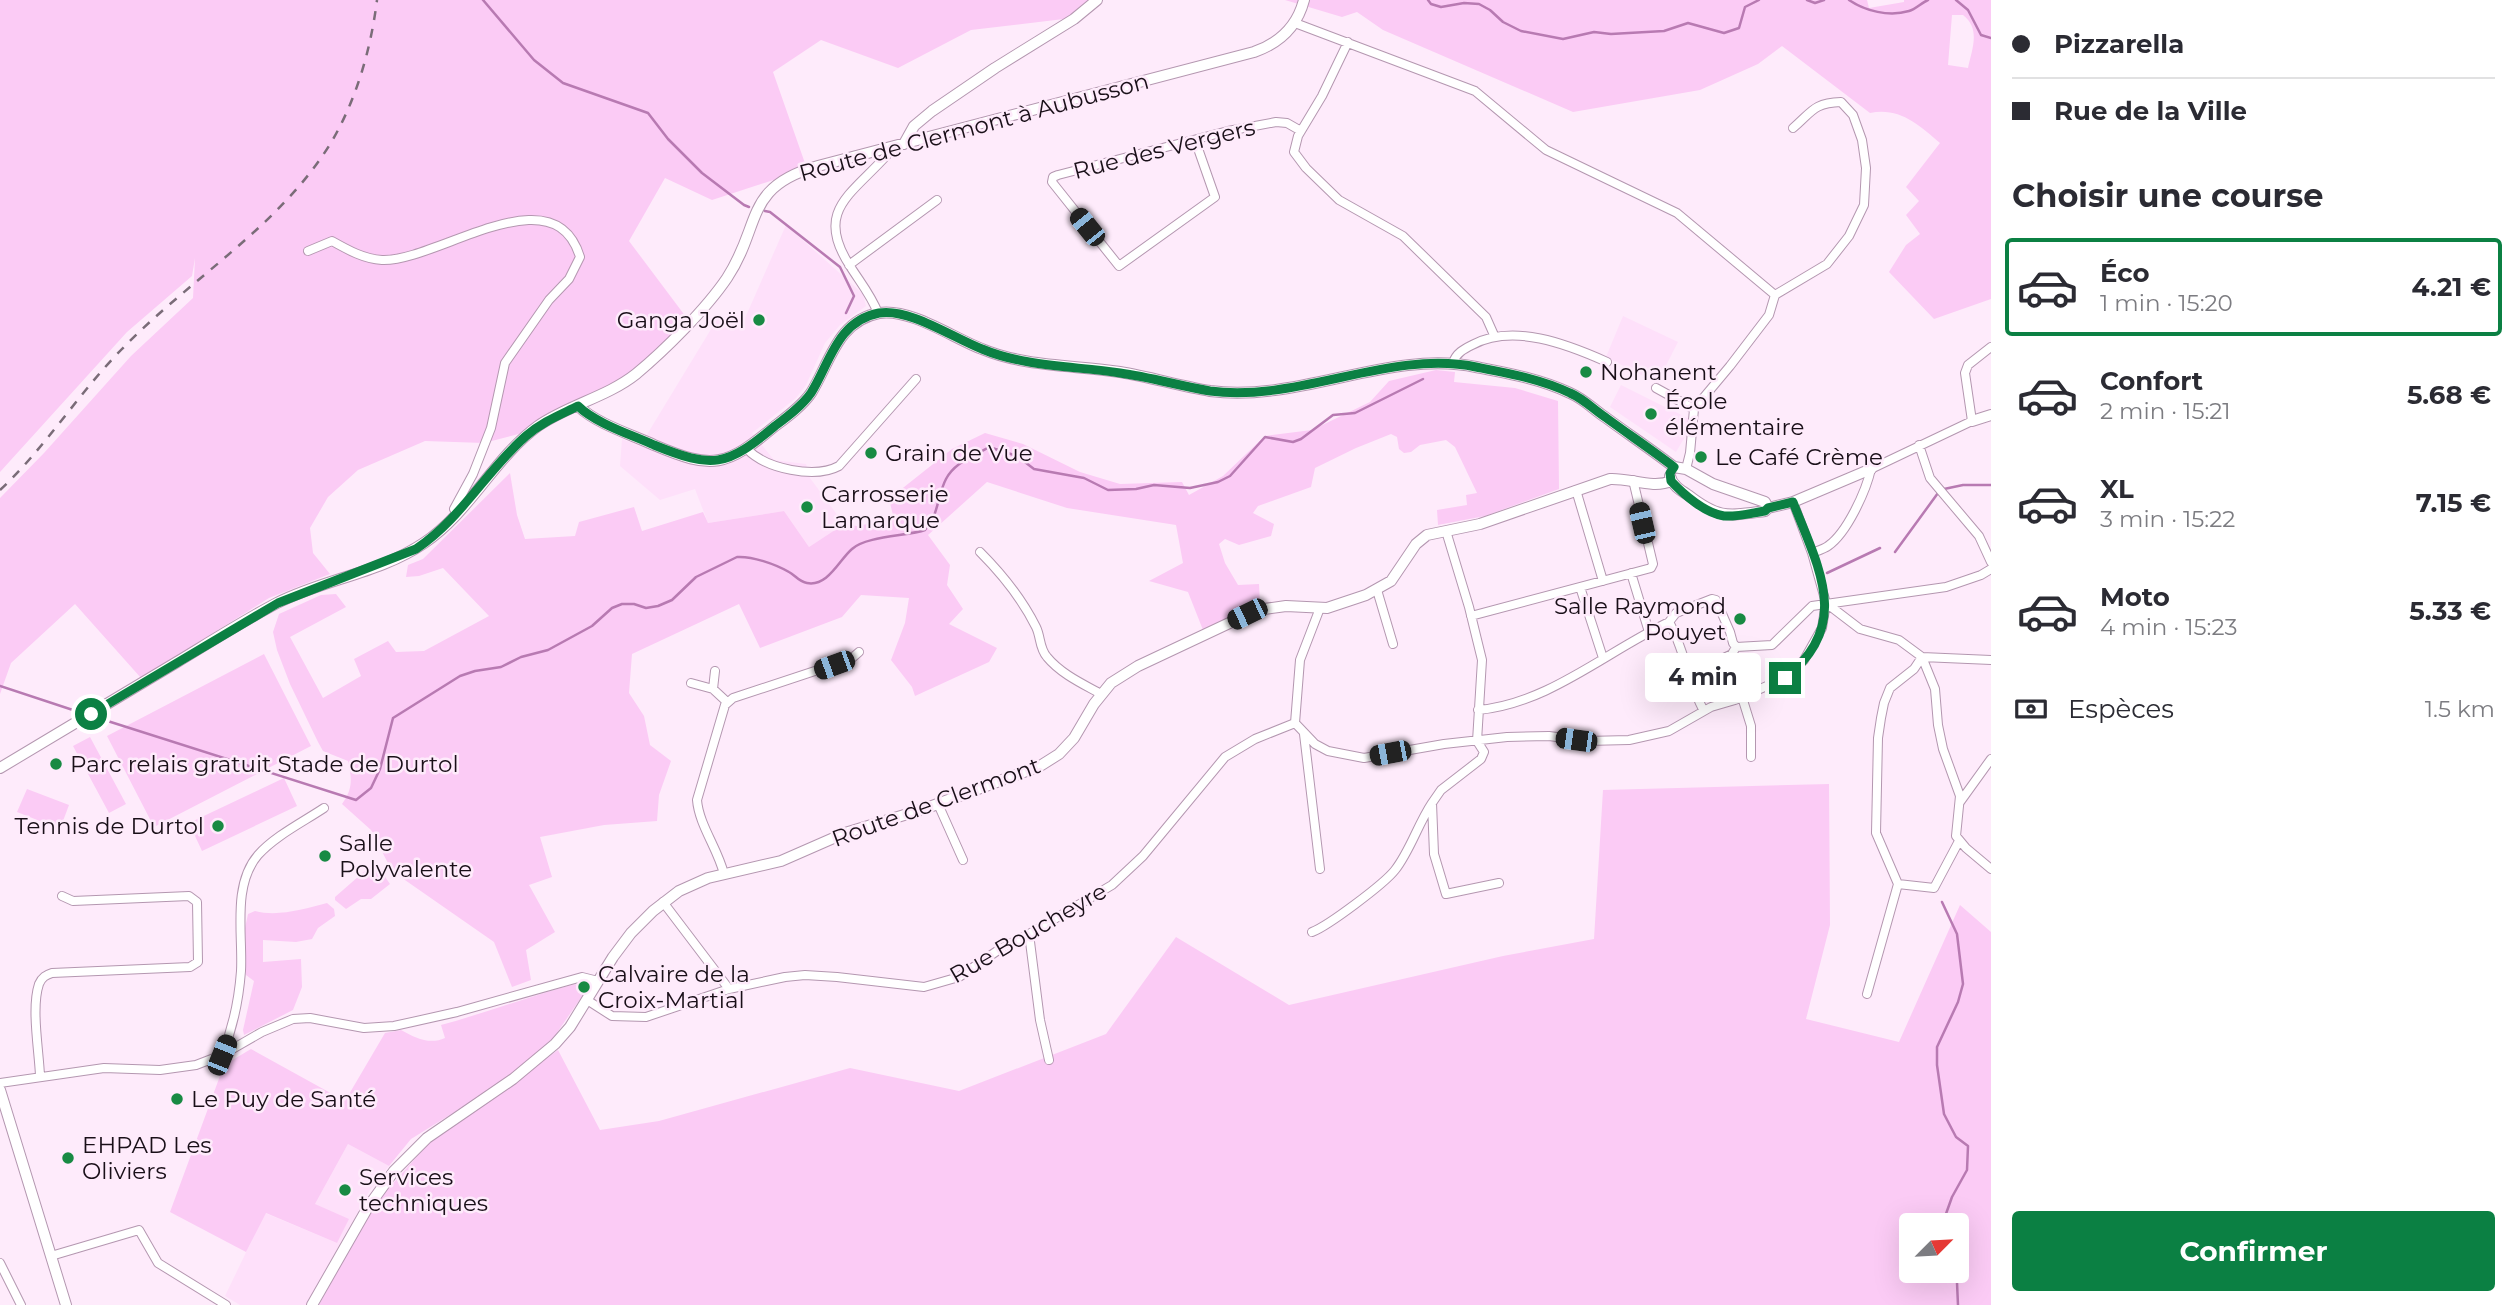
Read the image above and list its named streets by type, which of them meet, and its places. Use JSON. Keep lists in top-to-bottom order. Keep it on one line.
{"streets":{"street":["Route de Clermont à Aubusson","Rue des Vergers","Route de Clermont","Rue Boucheyre"]},"crossings":[["Route de Clermont","Rue Boucheyre"]],"places":["Ganga Joël","Nohanent","École élémentaire","Grain de Vue","Le Café Crème","Carrosserie Lamarque","Salle Raymond Pouyet","Parc relais gratuit Stade de Durtol","Tennis de Durtol","Salle Polyvalente","Calvaire de la Croix-Martial","Le Puy de Santé","EHPAD Les Oliviers","Services techniques"],"north":"top right","page":{"banner":["Pizzarella","Rue de la Ville"],"heading":"Choisir une course","list":[{"name":"Éco","note":"1 min · 15:20","value":"4.21 €"},{"name":"Confort","note":"2 min · 15:21","value":"5.68 €"},{"name":"XL","note":"3 min · 15:22","value":"7.15 €"},{"name":"Moto","note":"4 min · 15:23","value":"5.33 €"}],"bubble":"4 min","pay":["Espèces","1.5 km"],"buttons":"Confirmer"}}
